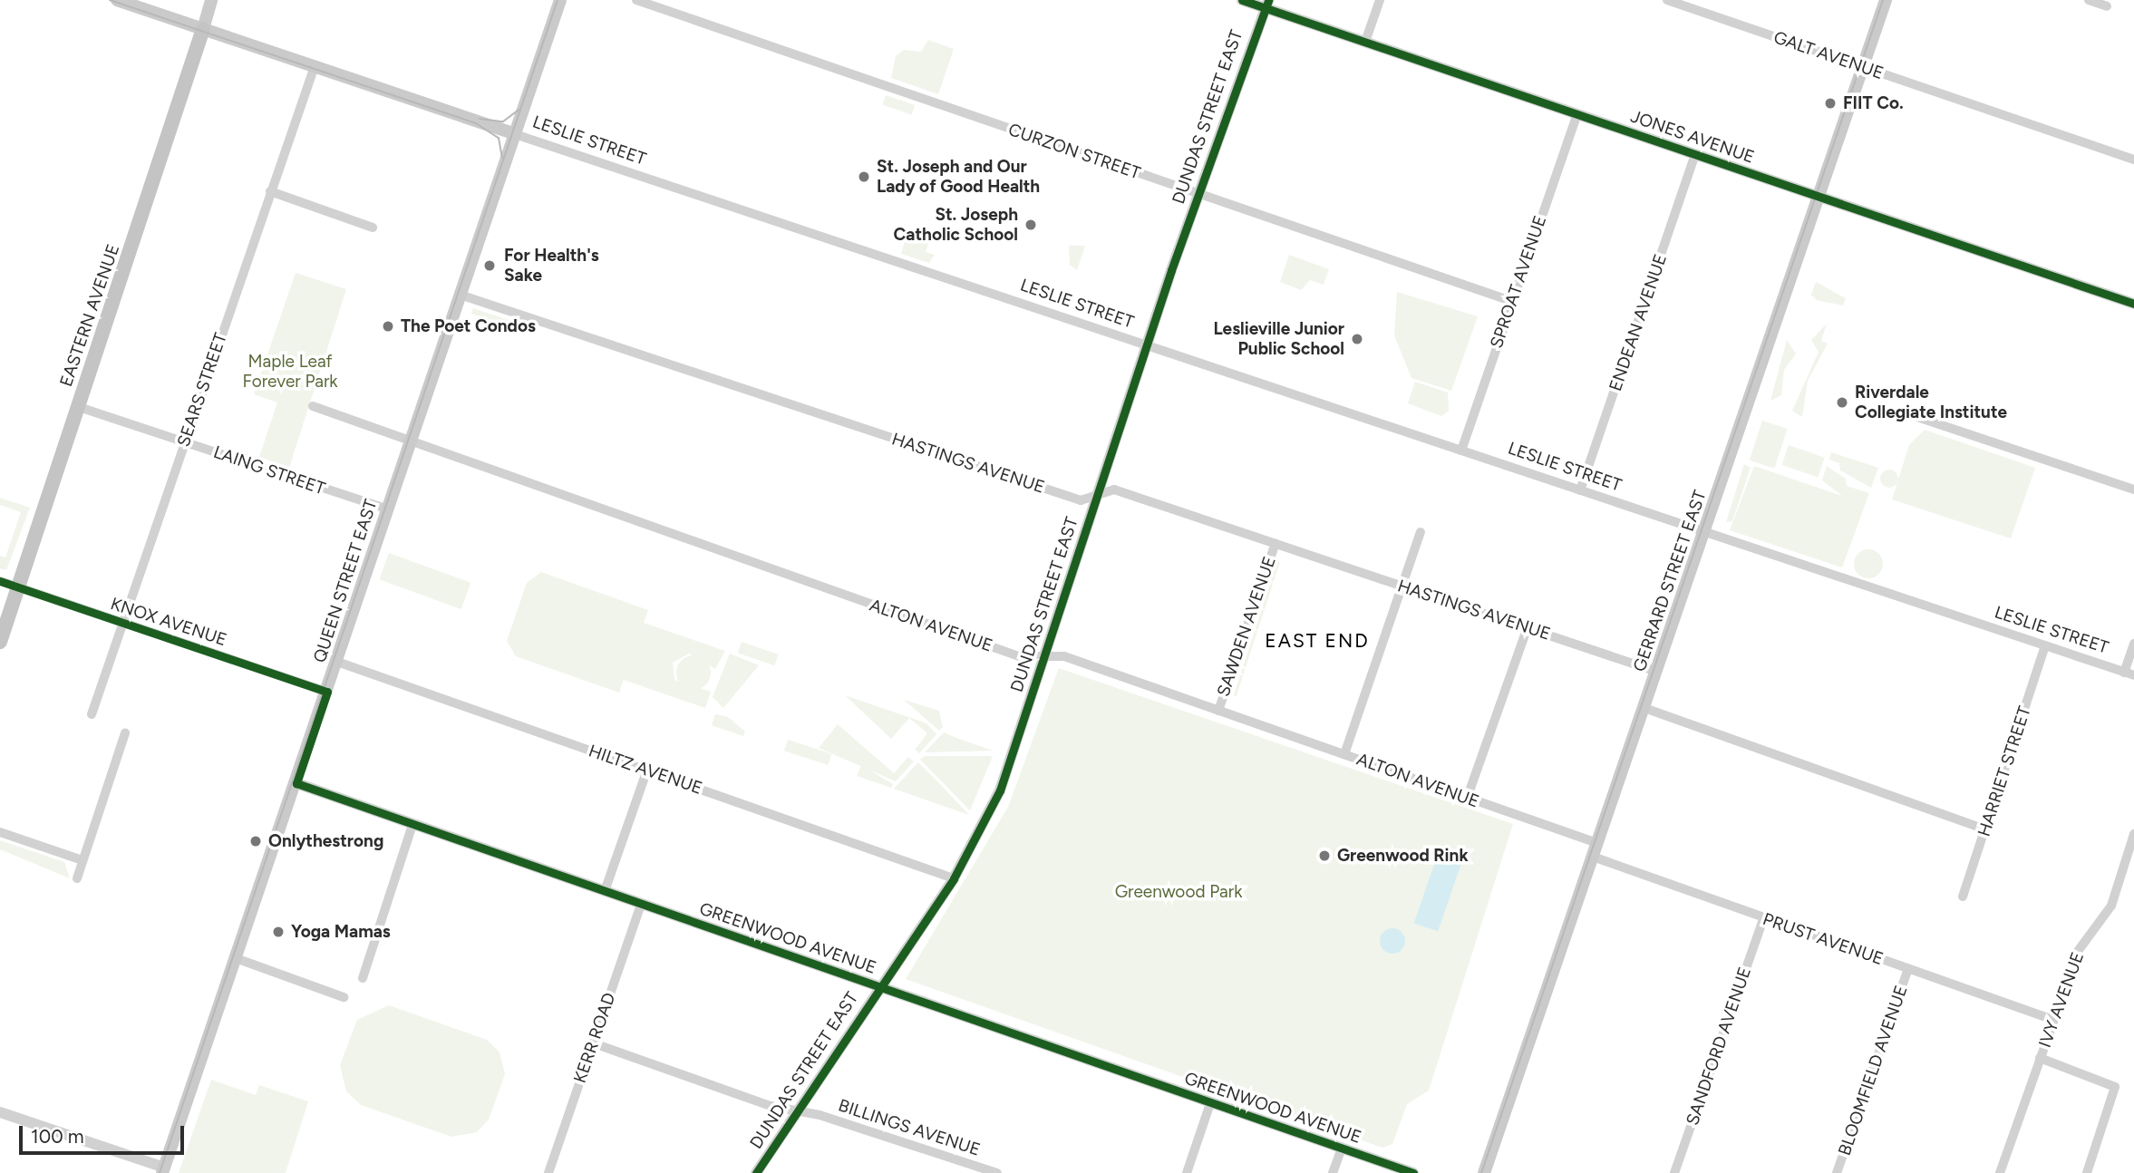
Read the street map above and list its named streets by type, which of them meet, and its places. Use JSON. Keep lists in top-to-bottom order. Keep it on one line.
{"streets":{"main road":["LESLIE STREET","EASTERN AVENUE","QUEEN STREET EAST","GERRARD STREET EAST"],"street":["GALT AVENUE","DUNDAS STREET EAST","JONES AVENUE","CURZON STREET","SPROAT AVENUE","ENDEAN AVENUE","SEARS STREET","HASTINGS AVENUE","LAING STREET","KNOX AVENUE","ALTON AVENUE","SAWDEN AVENUE","HILTZ AVENUE","HARRIET STREET","GREENWOOD AVENUE","PRUST AVENUE","IVY AVENUE","KERR ROAD","SANDFORD AVENUE","BLOOMFIELD AVENUE","BILLINGS AVENUE"]},"crossings":[["GALT AVENUE","GERRARD STREET EAST"],["DUNDAS STREET EAST","JONES AVENUE"],["DUNDAS STREET EAST","LESLIE STREET"],["DUNDAS STREET EAST","CURZON STREET"],["DUNDAS STREET EAST","HASTINGS AVENUE"],["DUNDAS STREET EAST","ALTON AVENUE"],["DUNDAS STREET EAST","HILTZ AVENUE"],["DUNDAS STREET EAST","GREENWOOD AVENUE"],["DUNDAS STREET EAST","BILLINGS AVENUE"],["JONES AVENUE","SPROAT AVENUE"],["JONES AVENUE","ENDEAN AVENUE"],["JONES AVENUE","GERRARD STREET EAST"],["LESLIE STREET","SPROAT AVENUE"],["LESLIE STREET","EASTERN AVENUE"],["LESLIE STREET","ENDEAN AVENUE"],["LESLIE STREET","SEARS STREET"],["LESLIE STREET","QUEEN STREET EAST"],["LESLIE STREET","GERRARD STREET EAST"],["LESLIE STREET","HARRIET STREET"],["CURZON STREET","SPROAT AVENUE"],["EASTERN AVENUE","LAING STREET"],["EASTERN AVENUE","KNOX AVENUE"],["SEARS STREET","LAING STREET"],["SEARS STREET","KNOX AVENUE"],["HASTINGS AVENUE","QUEEN STREET EAST"],["HASTINGS AVENUE","GERRARD STREET EAST"],["HASTINGS AVENUE","SAWDEN AVENUE"],["LAING STREET","QUEEN STREET EAST"],["QUEEN STREET EAST","KNOX AVENUE"],["QUEEN STREET EAST","ALTON AVENUE"],["QUEEN STREET EAST","HILTZ AVENUE"],["QUEEN STREET EAST","GREENWOOD AVENUE"],["GERRARD STREET EAST","ALTON AVENUE"],["GERRARD STREET EAST","PRUST AVENUE"],["ALTON AVENUE","SAWDEN AVENUE"],["GREENWOOD AVENUE","KERR ROAD"],["PRUST AVENUE","IVY AVENUE"],["PRUST AVENUE","SANDFORD AVENUE"],["PRUST AVENUE","BLOOMFIELD AVENUE"],["KERR ROAD","BILLINGS AVENUE"]],"districts":["EAST END"],"parks":["Maple Leaf Forever Park","Greenwood Park"],"places":["FIIT Co.","St. Joseph and Our Lady of Good Health","St. Joseph Catholic School","For Health's Sake","The Poet Condos","Leslieville Junior Public School","Riverdale Collegiate Institute","Onlythestrong","Greenwood Rink","Yoga Mamas"],"scale_bar":"100 m"}
